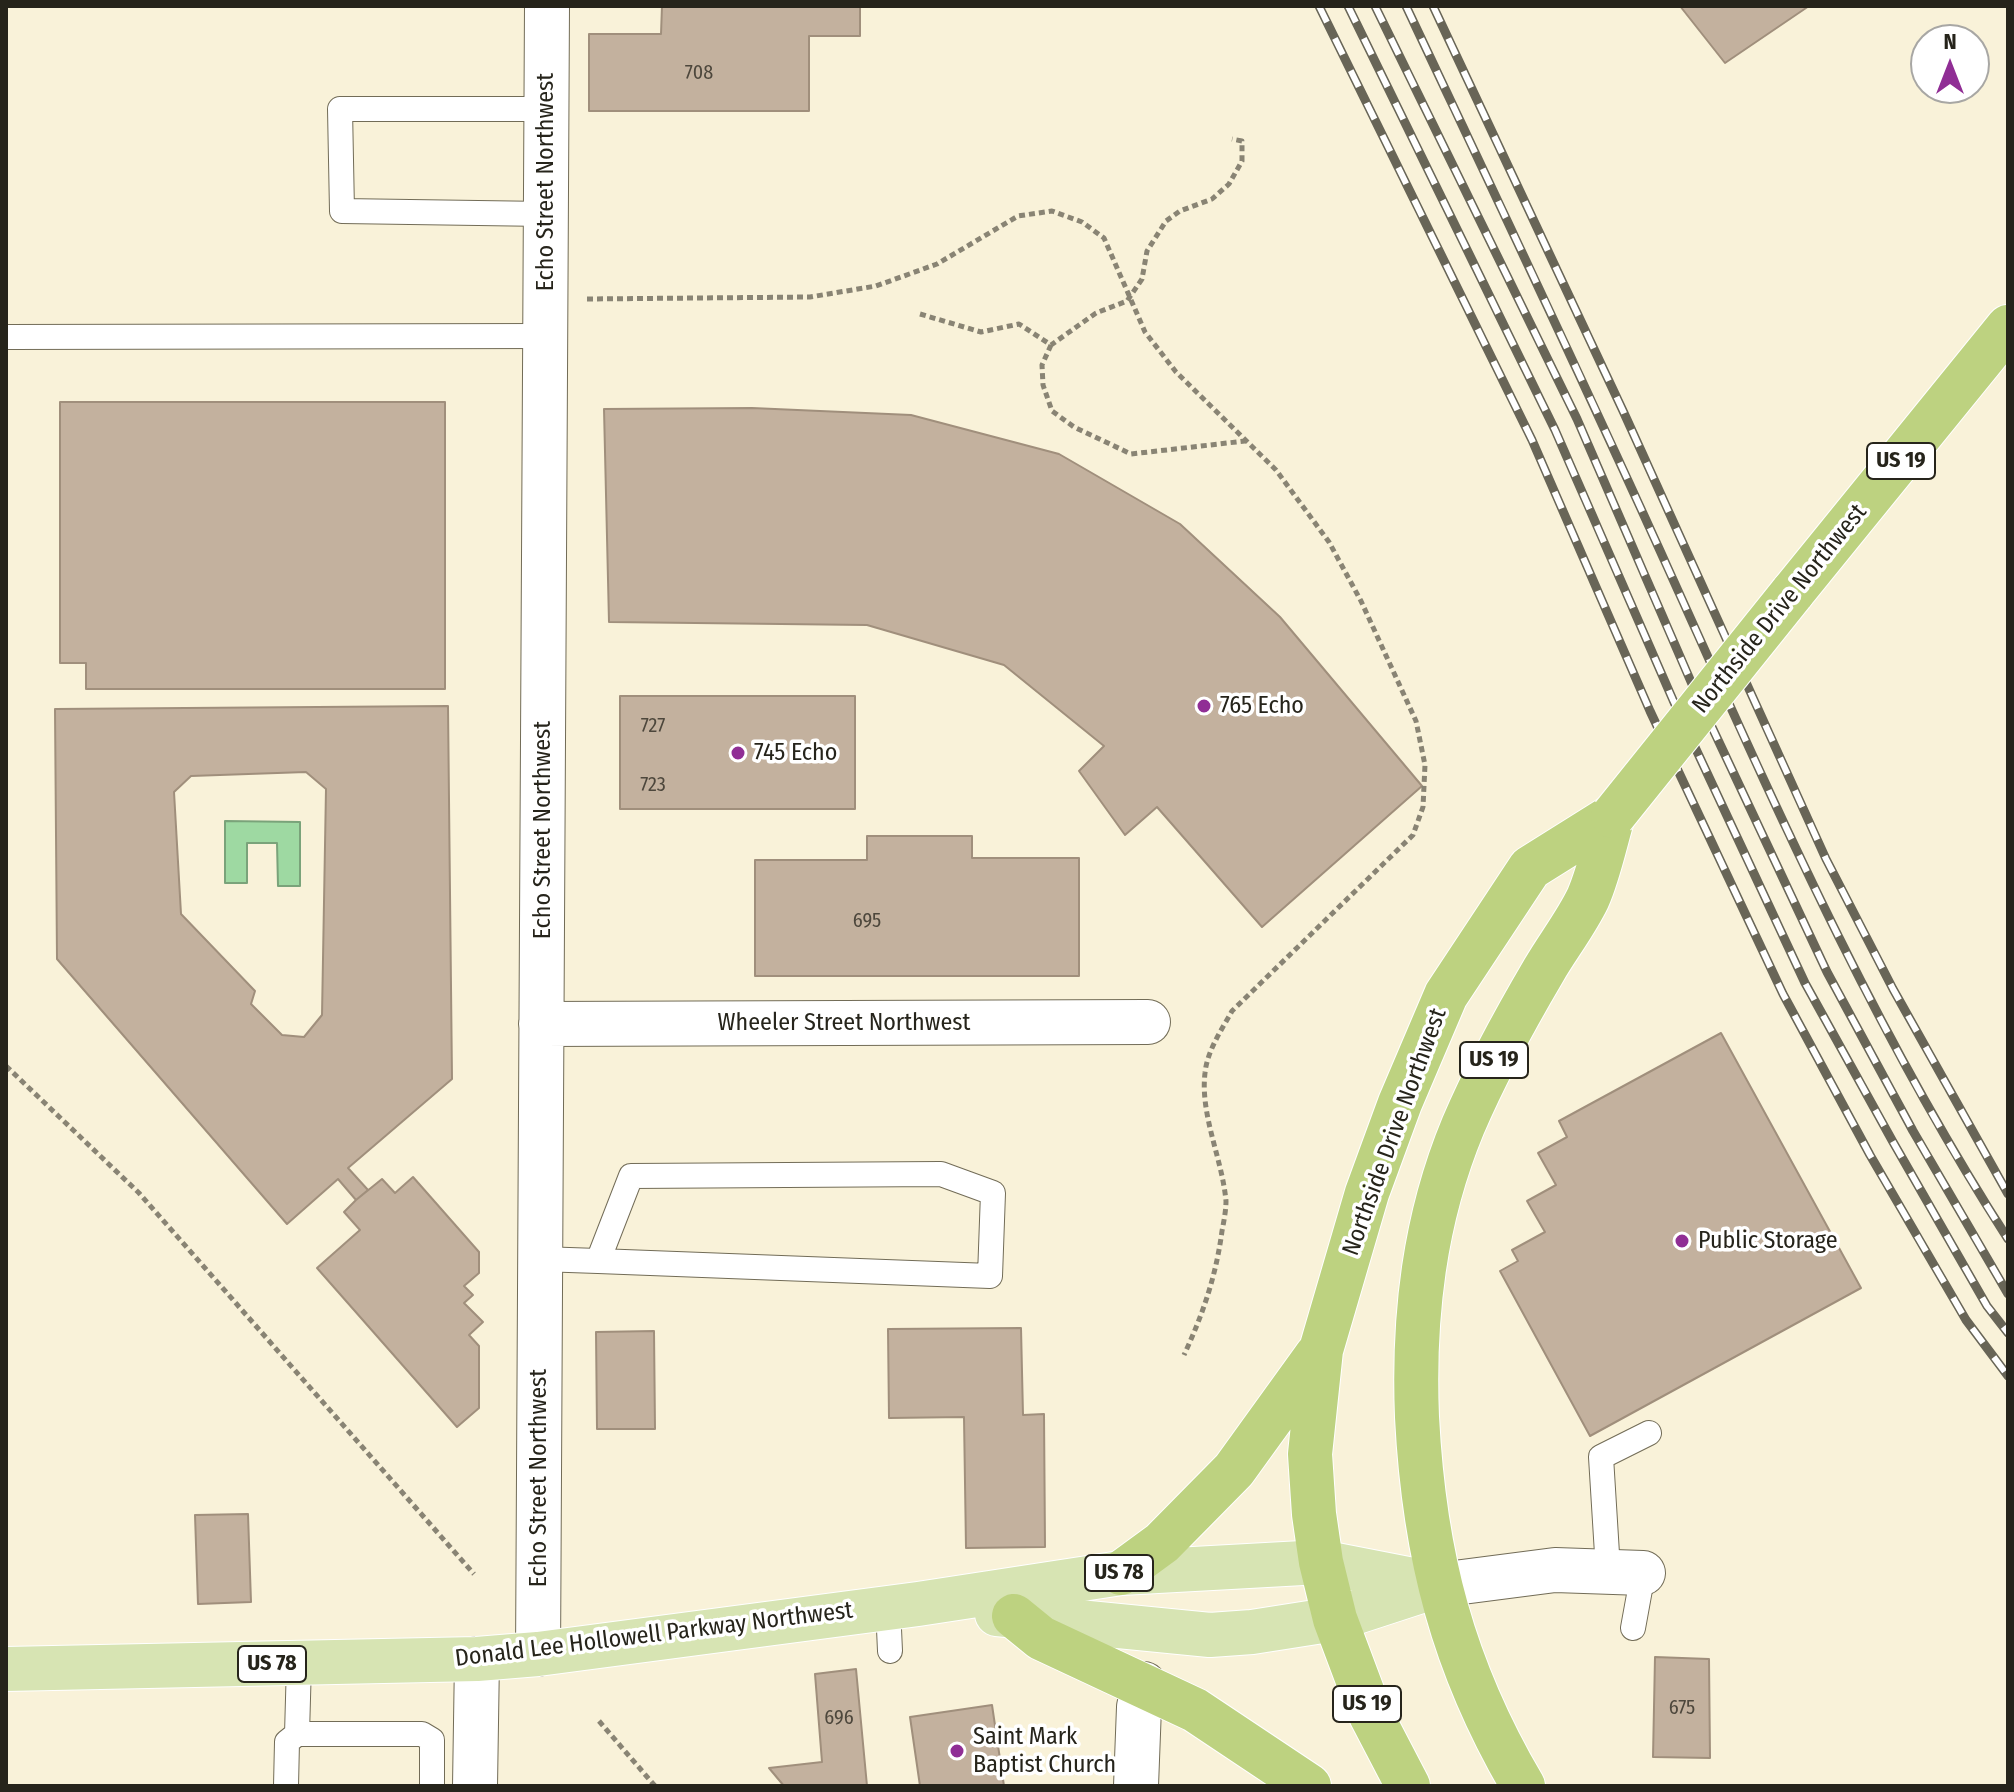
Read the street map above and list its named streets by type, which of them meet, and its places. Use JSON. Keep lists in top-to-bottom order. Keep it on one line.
{"streets":{"highway":["US 19","Northside Drive Northwest"],"main road":["US 78","Donald Lee Hollowell Parkway Northwest"],"street":["Echo Street Northwest","Wheeler Street Northwest"]},"crossings":[["Echo Street Northwest","Wheeler Street Northwest"],["Echo Street Northwest","Donald Lee Hollowell Parkway Northwest"],["Northside Drive Northwest","Donald Lee Hollowell Parkway Northwest"]],"places":["765 Echo","745 Echo","Public Storage","Saint Mark Baptist Church"],"house_numbers":["708","727","723","695","675","696"],"north":"top"}
